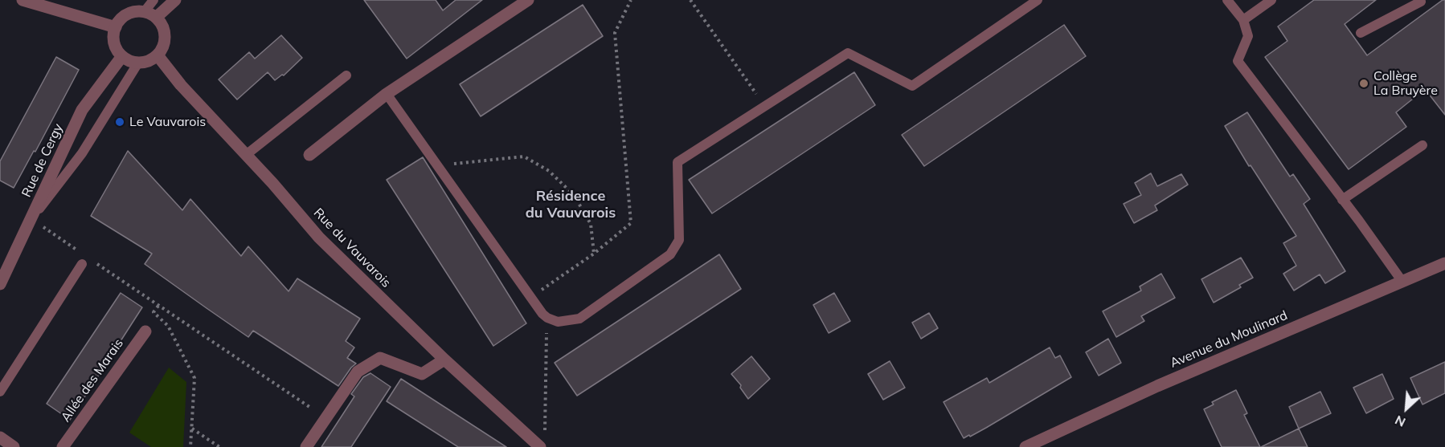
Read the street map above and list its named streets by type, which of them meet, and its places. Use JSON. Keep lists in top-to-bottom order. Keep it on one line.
{"streets":{"street":["Rue de Cergy","Rue du Vauvarois","Avenue du Moulinard","Allée des Marais"]},"crossings":[["Rue de Cergy","Rue du Vauvarois"]],"districts":["Résidence du Vauvarois"],"places":["Collège La Bruyère","Le Vauvarois"],"north":"bottom left"}
